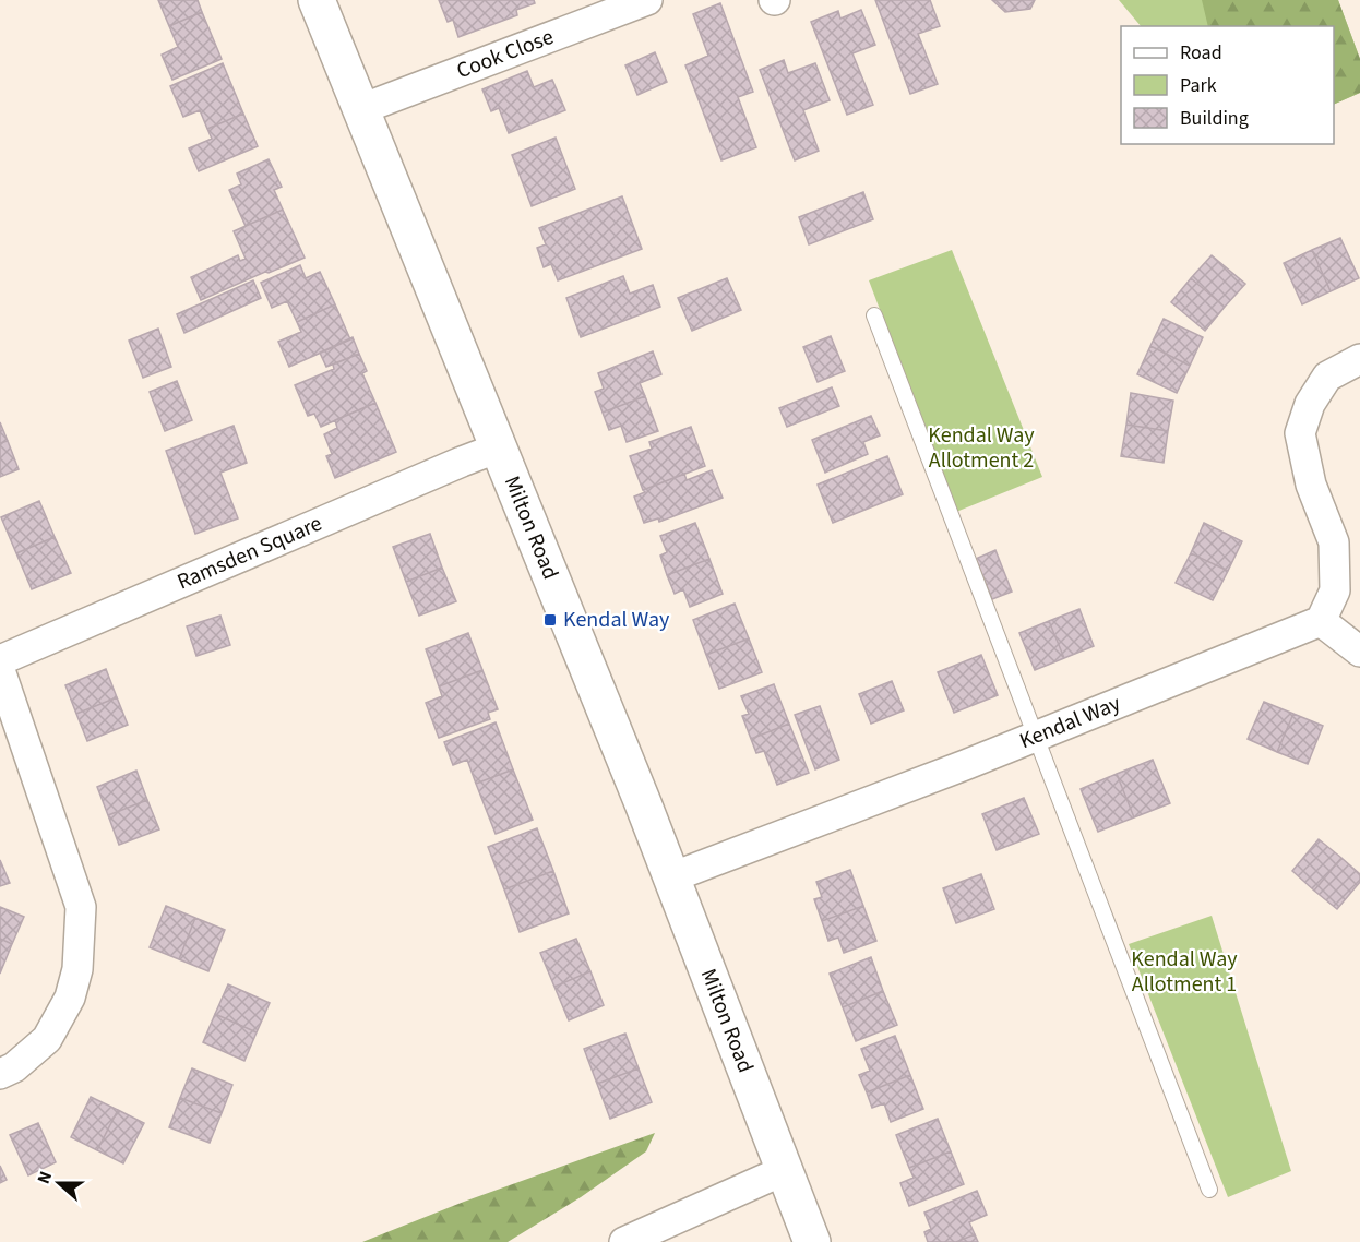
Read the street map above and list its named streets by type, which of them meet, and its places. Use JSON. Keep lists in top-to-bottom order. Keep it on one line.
{"streets":{"main road":["Milton Road"],"street":["Cook Close","Ramsden Square","Kendal Way"]},"crossings":[["Cook Close","Milton Road"],["Milton Road","Ramsden Square"],["Milton Road","Kendal Way"]],"parks":["Kendal Way Allotment 2","Kendal Way Allotment 1"],"places":{"transit":["Kendal Way"]},"legend":["Road","Park","Building"],"north":"left"}
